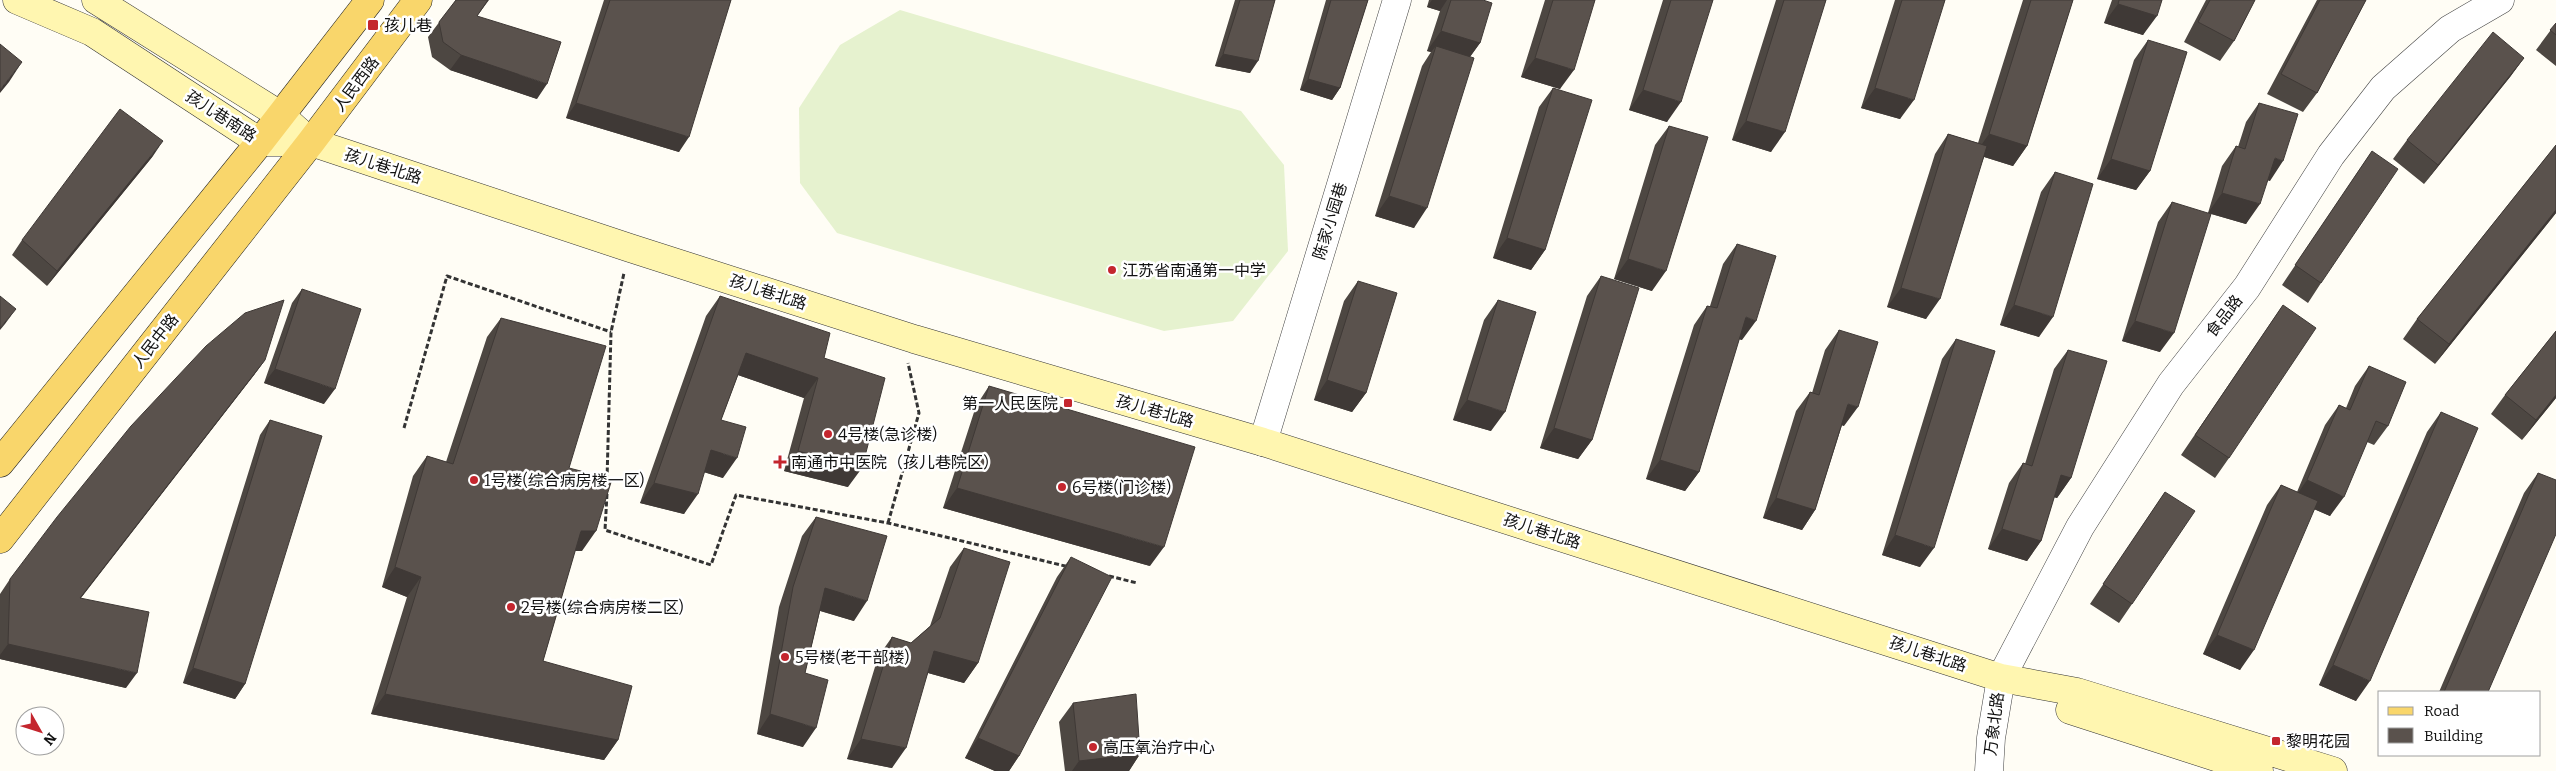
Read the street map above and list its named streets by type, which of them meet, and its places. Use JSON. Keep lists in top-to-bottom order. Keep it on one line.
{"streets":{"main road":["人民西路","孩儿巷南路","孩儿巷北路","人民中路"],"street":["陈家小园巷","食品路","万象北路"]},"crossings":[["人民西路","孩儿巷南路"],["人民西路","孩儿巷北路"],["人民西路","人民中路"],["孩儿巷南路","孩儿巷北路"],["孩儿巷南路","人民中路"],["孩儿巷北路","陈家小园巷"],["孩儿巷北路","食品路"],["孩儿巷北路","人民中路"],["孩儿巷北路","万象北路"],["食品路","万象北路"]],"places":{"transit":["孩儿巷","第一人民医院","黎明花园"],"other":["江苏省南通第一中学","4号楼(急诊楼)","1号楼(综合病房楼一区)","6号楼(门诊楼)","2号楼(综合病房楼二区)","5号楼(老干部楼)","高压氧治疗中心"],"health":["南通市中医院（孩儿巷院区）"]},"legend":["Road","Building"],"north":"bottom right"}
